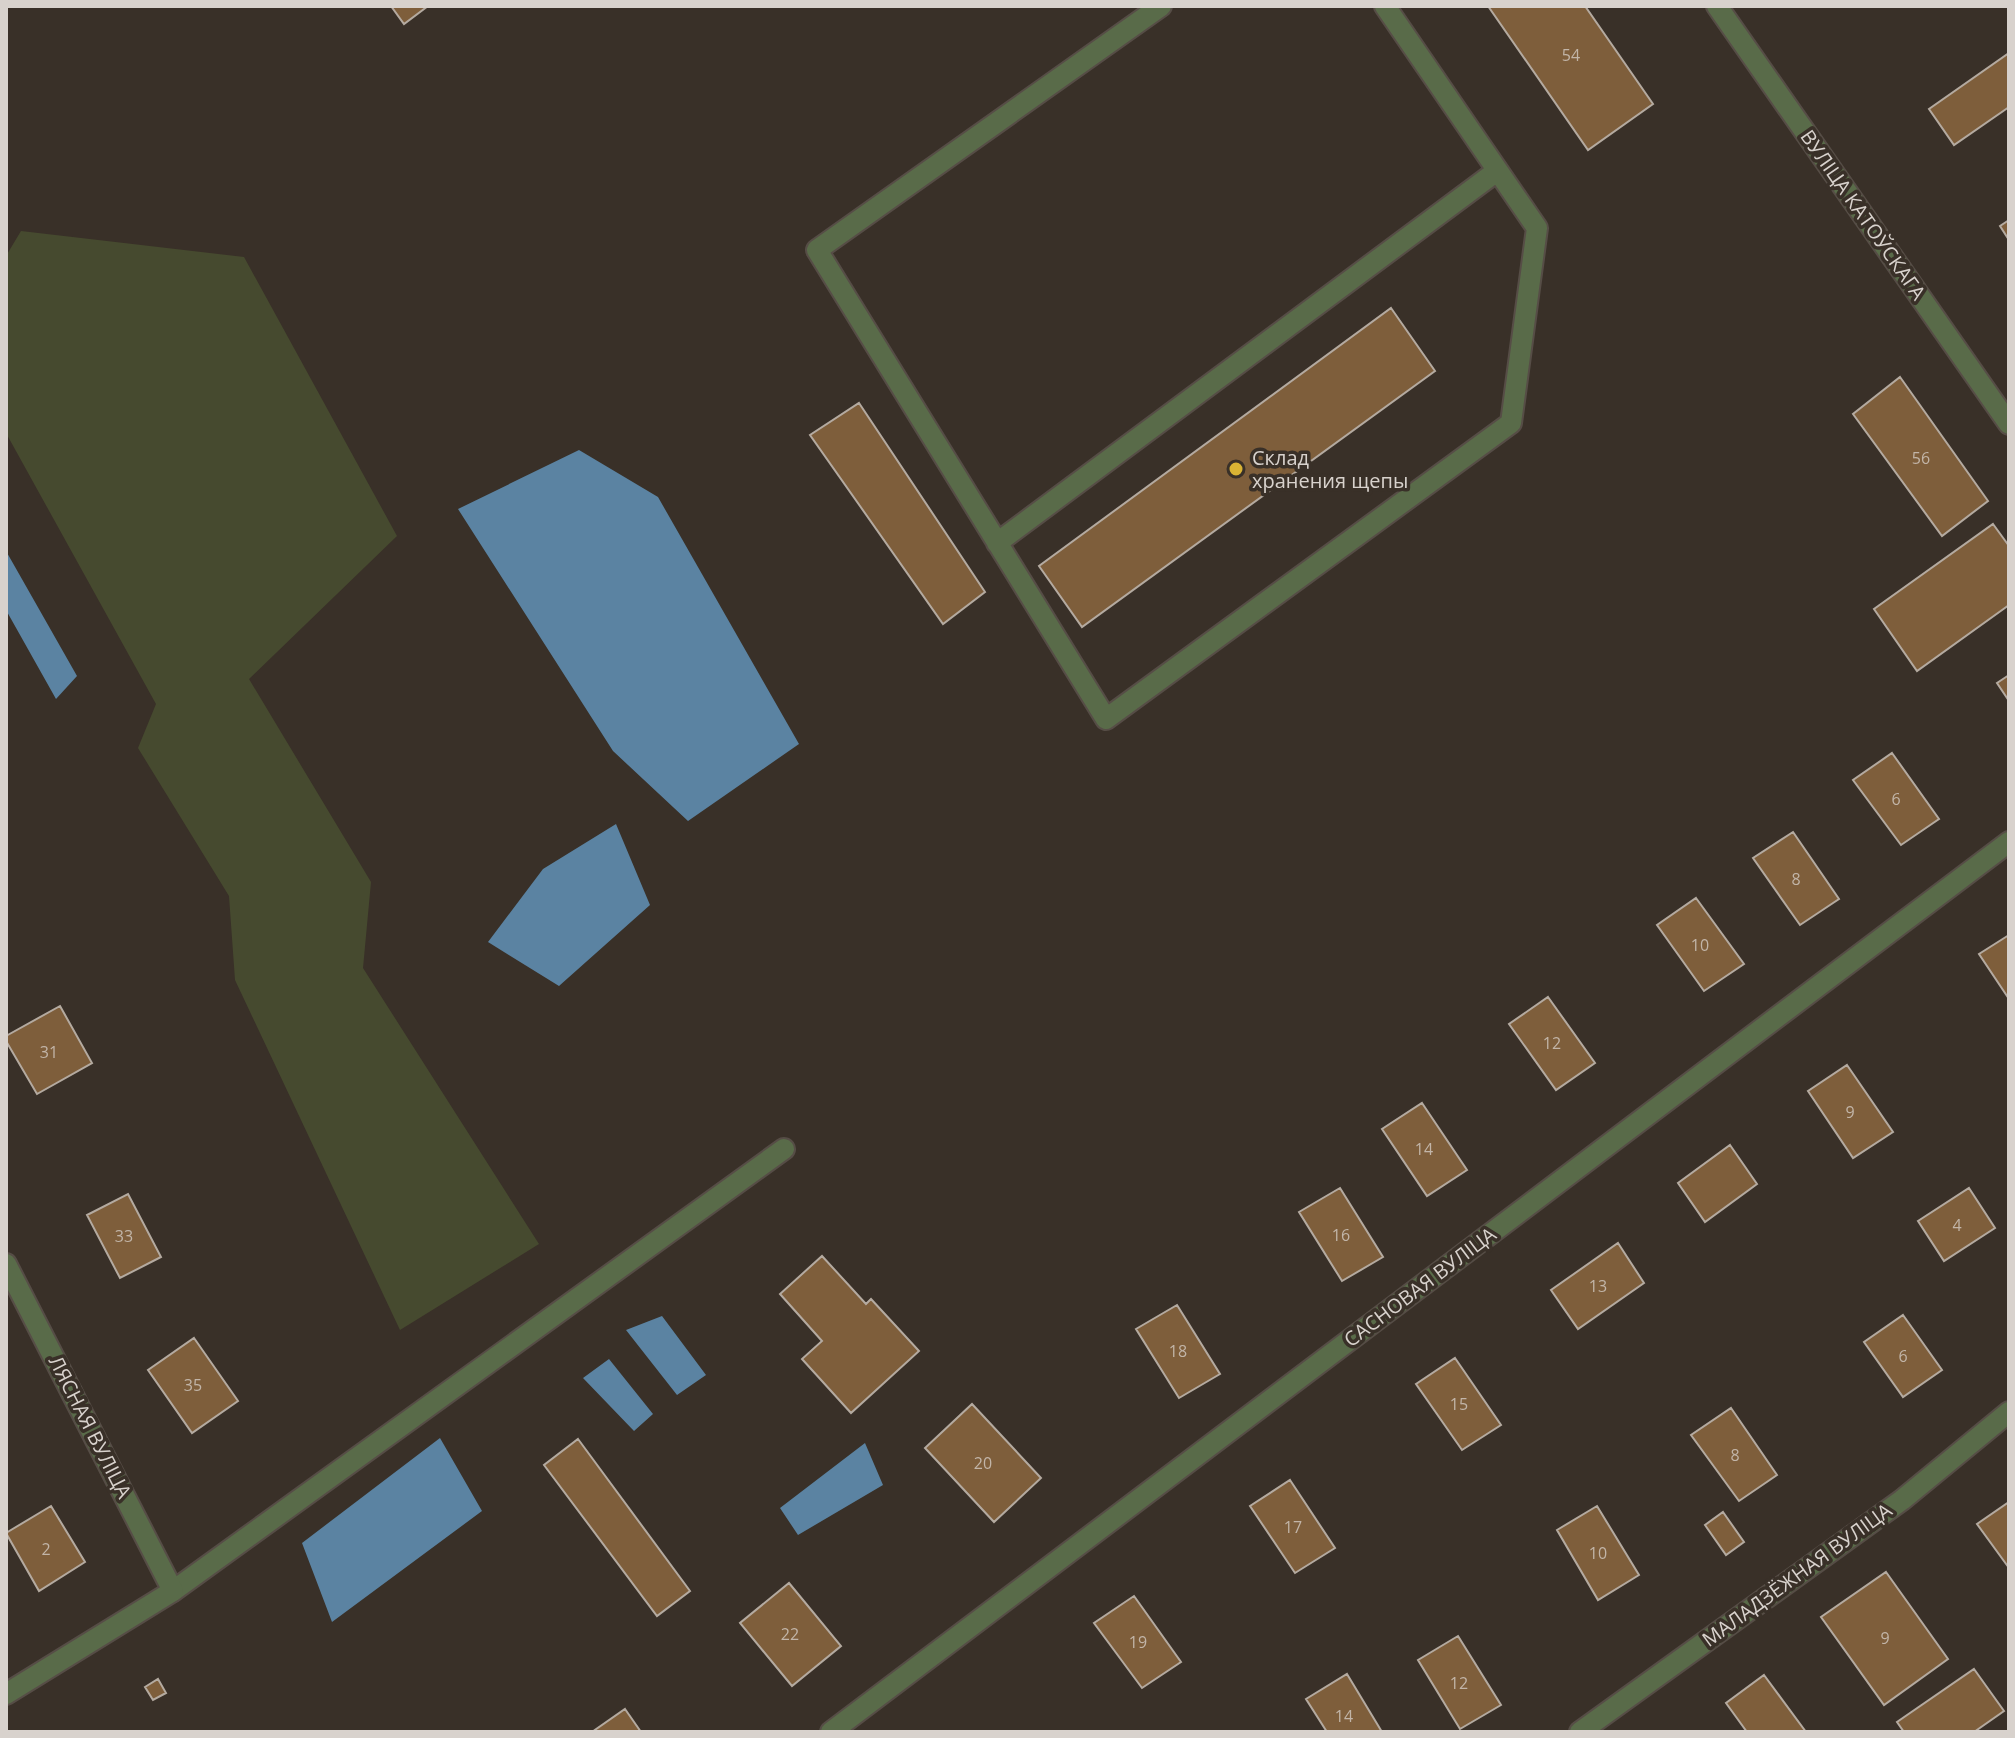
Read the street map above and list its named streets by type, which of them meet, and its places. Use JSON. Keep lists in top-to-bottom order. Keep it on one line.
{"streets":{"street":["ВУЛІЦА КАТОЎСКАГА","САСНОВАЯ ВУЛІЦА","ЛЯСНАЯ ВУЛІЦА","МАЛАДЗЁЖНАЯ ВУЛІЦА"]},"places":["Склад хранения щепы"],"house_numbers":["54","56","6","8","10","12","31","9","14","4","16","33","13","18","6","35","15","8","20","17","2","10","22","9","19","12","14"]}
